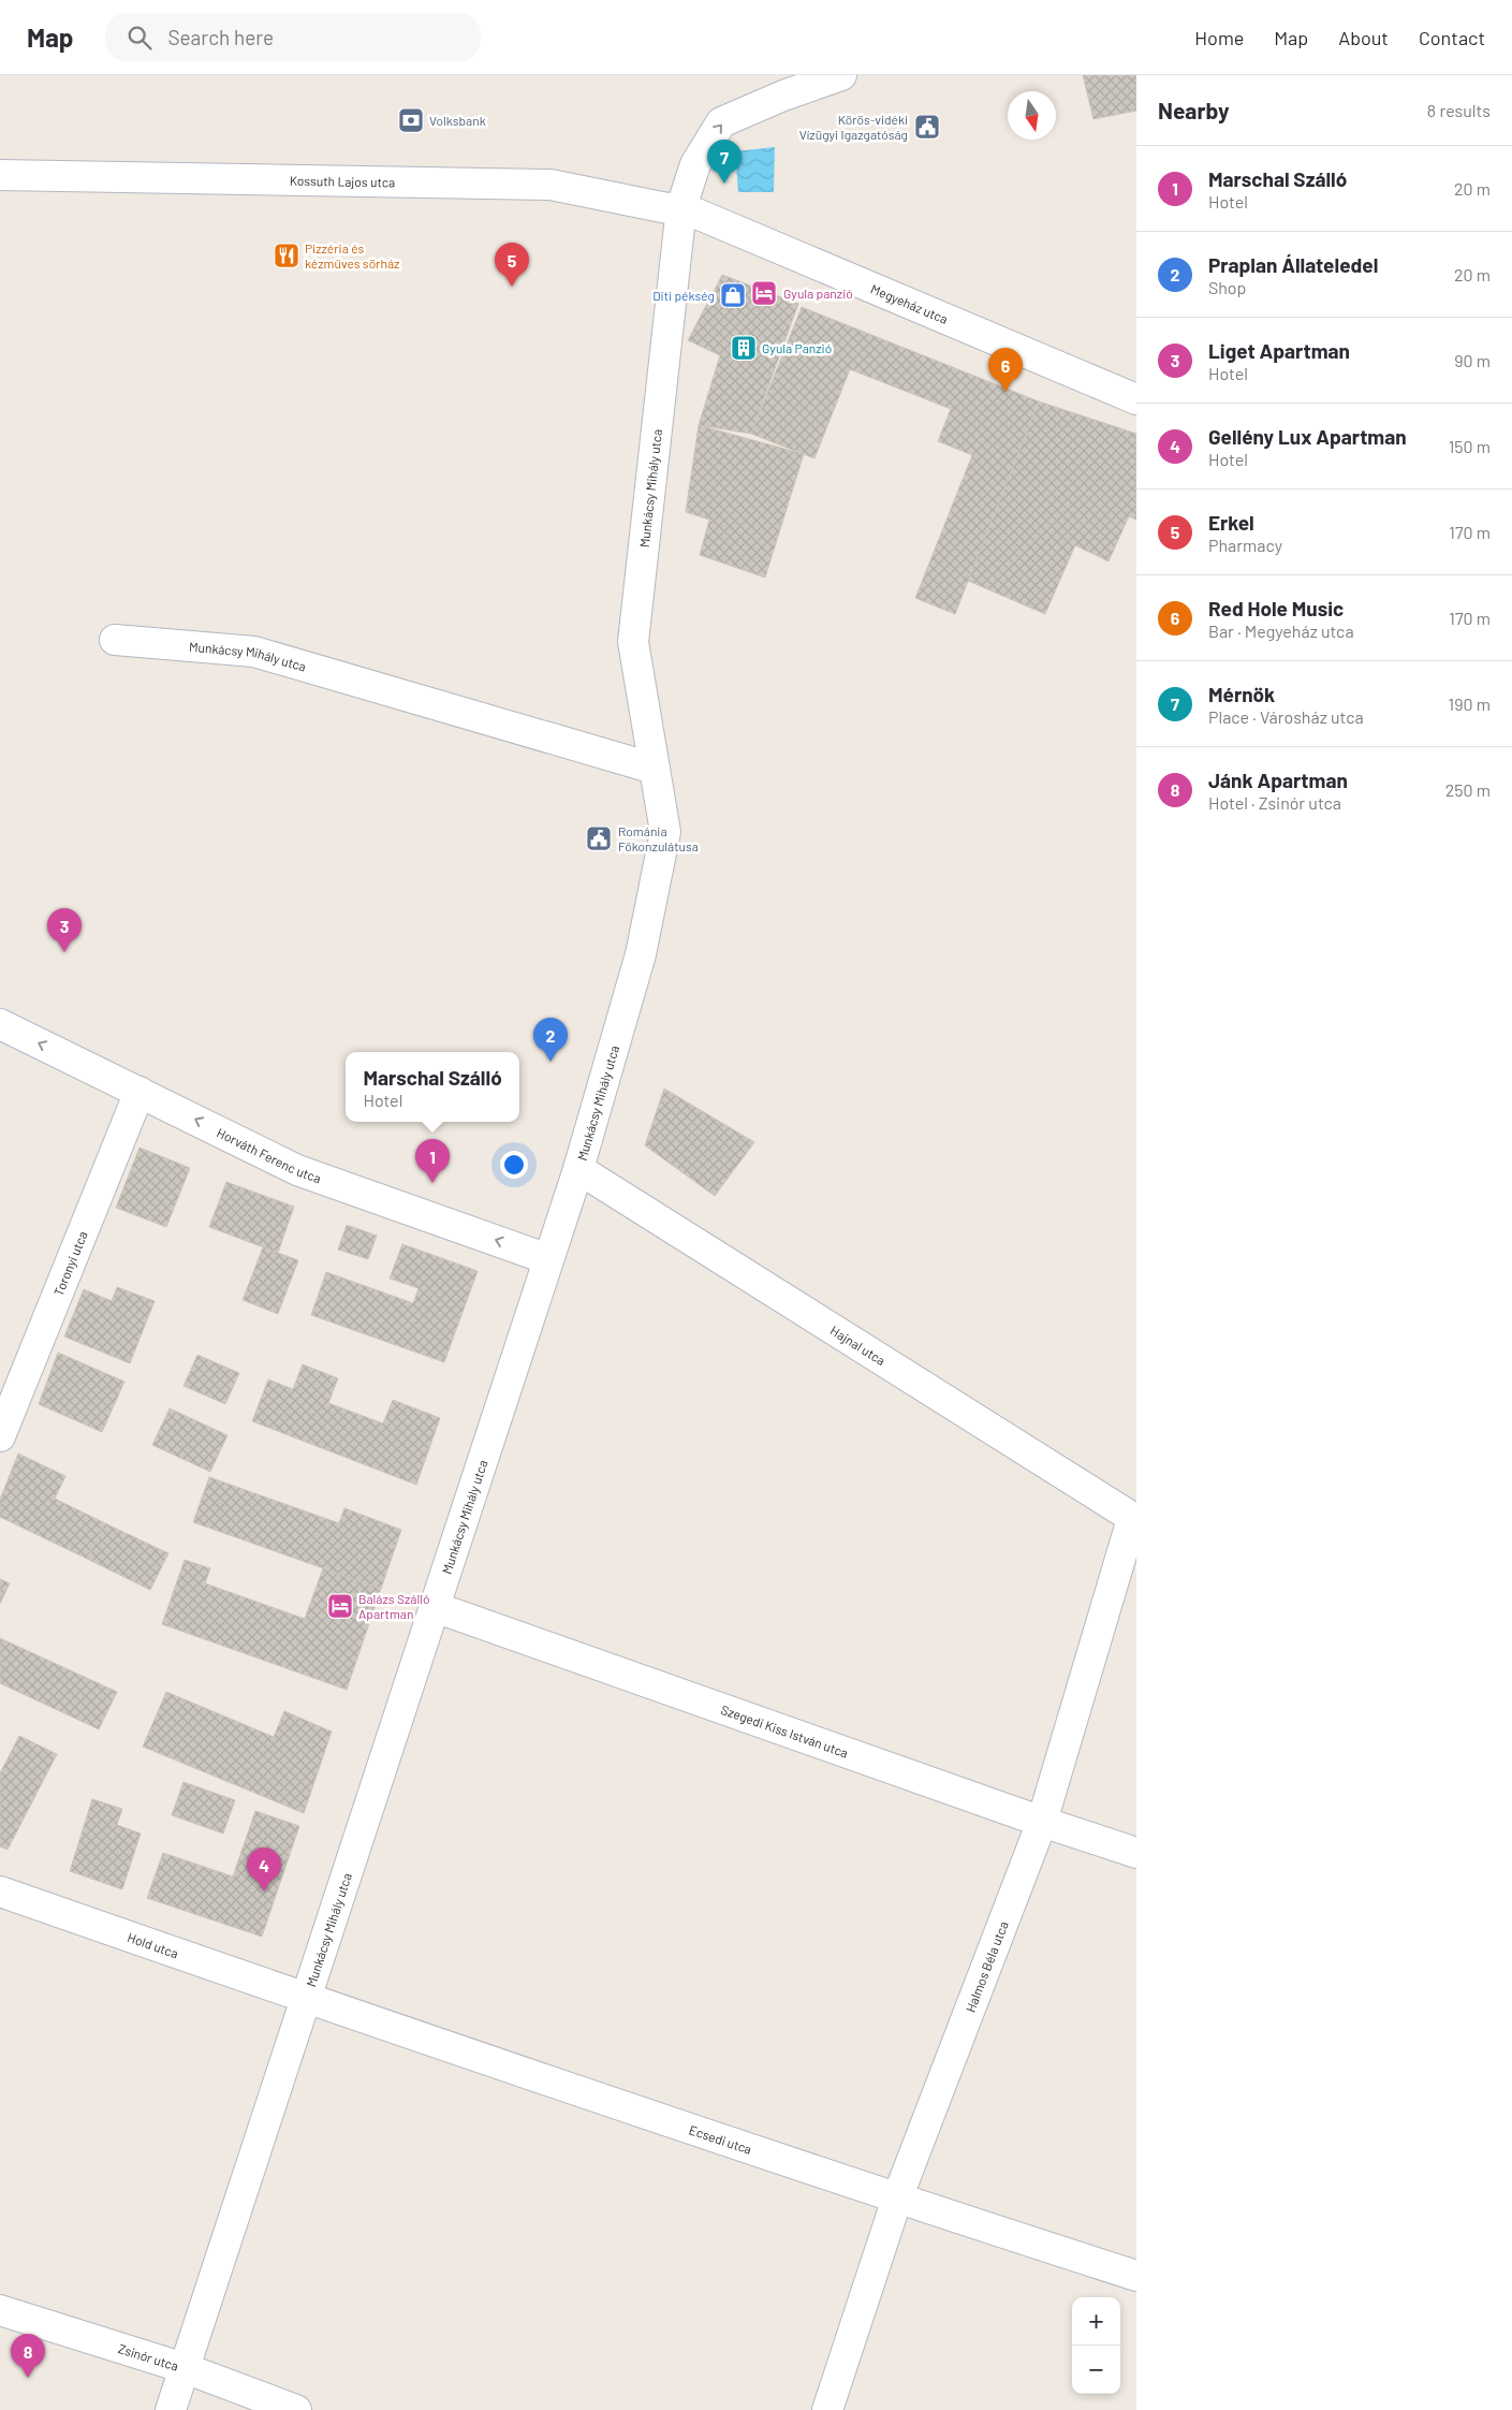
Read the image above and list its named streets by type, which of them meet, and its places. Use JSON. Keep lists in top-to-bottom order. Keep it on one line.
{"streets":{"street":["Kossuth Lajos utca","Megyeház utca","Munkácsy Mihály utca","Horváth Ferenc utca","Toronyi utca","Hajnal utca","Szegedi Kiss István utca","Hold utca","Halmos Béla utca","Ecsedi utca","Zsinór utca"]},"crossings":[["Kossuth Lajos utca","Megyeház utca"],["Kossuth Lajos utca","Munkácsy Mihály utca"],["Megyeház utca","Munkácsy Mihály utca"],["Munkácsy Mihály utca","Horváth Ferenc utca"],["Munkácsy Mihály utca","Hajnal utca"],["Munkácsy Mihály utca","Szegedi Kiss István utca"],["Munkácsy Mihály utca","Hold utca"],["Munkácsy Mihály utca","Ecsedi utca"],["Munkácsy Mihály utca","Zsinór utca"],["Horváth Ferenc utca","Toronyi utca"],["Hajnal utca","Halmos Béla utca"],["Szegedi Kiss István utca","Halmos Béla utca"],["Hold utca","Ecsedi utca"],["Halmos Béla utca","Ecsedi utca"]],"one_way":["Horváth Ferenc utca"],"places":{"bank":["Volksbank"],"public building":["Körös-vidéki Vízügyi Igazgatóság","Románia Főkonzulátusa"],"restaurant":["Pizzéria és kézműves sörház"],"hotel":["Gyula panzió","Balázs Szálló Apartman"],"shop":["Diti pékség"],"building":["Gyula Panzió"]},"north":"bottom","page":{"header":"Map","search":"Search here","nav":["Home","Map","About","Contact"],"heading":["Nearby","8 results"],"pins":["7","5","6","3","2","1","4","8"],"list":[{"mark":"1","name":"Marschal Szálló","note":"Hotel","value":"20 m"},{"mark":"2","name":"Praplan Állateledel","note":"Shop","value":"20 m"},{"mark":"3","name":"Liget Apartman","note":"Hotel","value":"90 m"},{"mark":"4","name":"Gellény Lux Apartman","note":"Hotel","value":"150 m"},{"mark":"5","name":"Erkel","note":"Pharmacy","value":"170 m"},{"mark":"6","name":"Red Hole Music","note":"Bar · Megyeház utca","value":"170 m"},{"mark":"7","name":"Mérnök","note":"Place · Városház utca","value":"190 m"},{"mark":"8","name":"Jánk Apartman","note":"Hotel · Zsinór utca","value":"250 m"}],"popup":["Marschal Szálló","Hotel"],"map_buttons":["+","−"]}}
